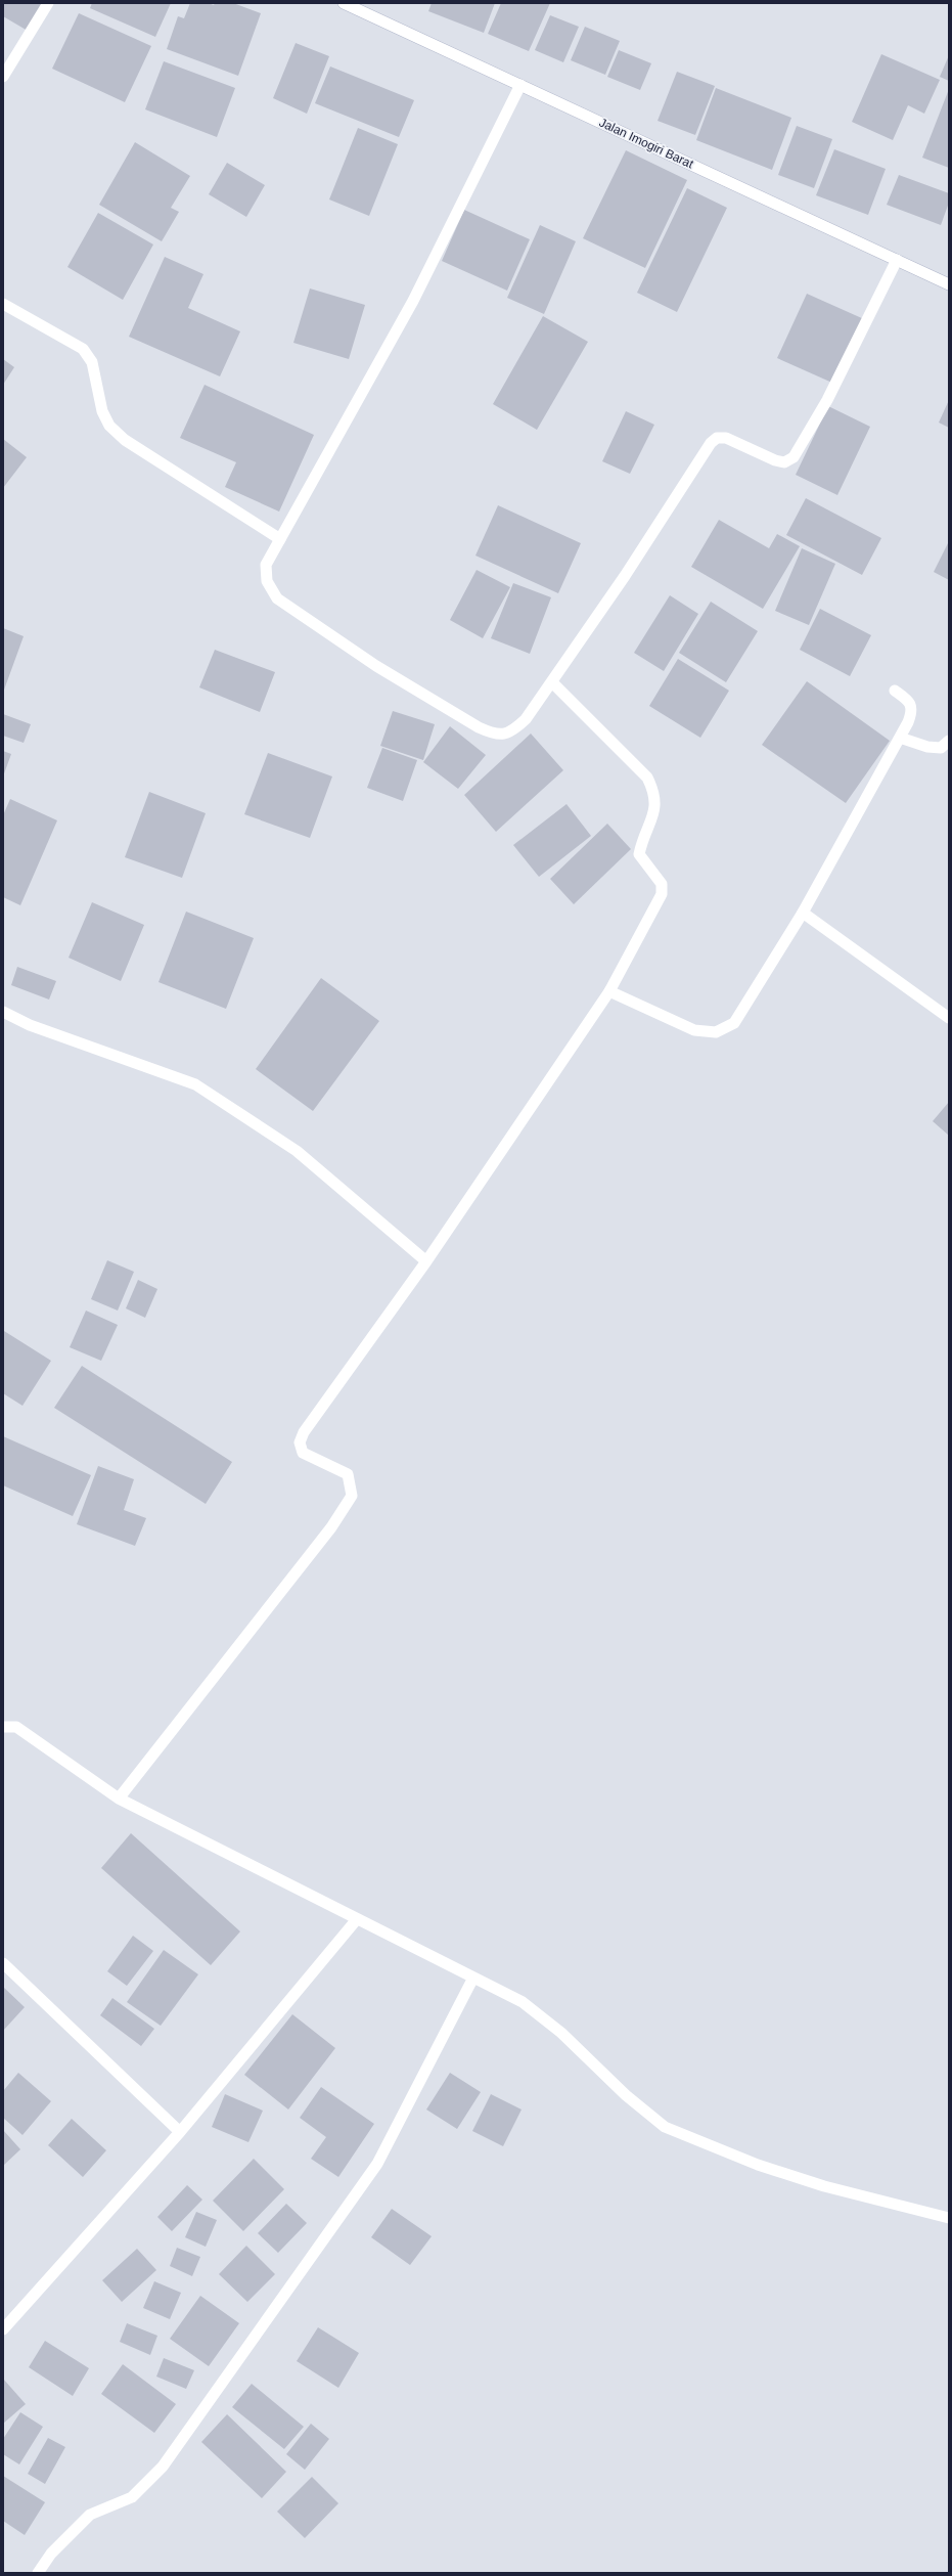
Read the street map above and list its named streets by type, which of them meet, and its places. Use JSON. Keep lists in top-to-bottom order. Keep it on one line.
{"streets":{"street":["Jalan Imogiri Barat"]}}
